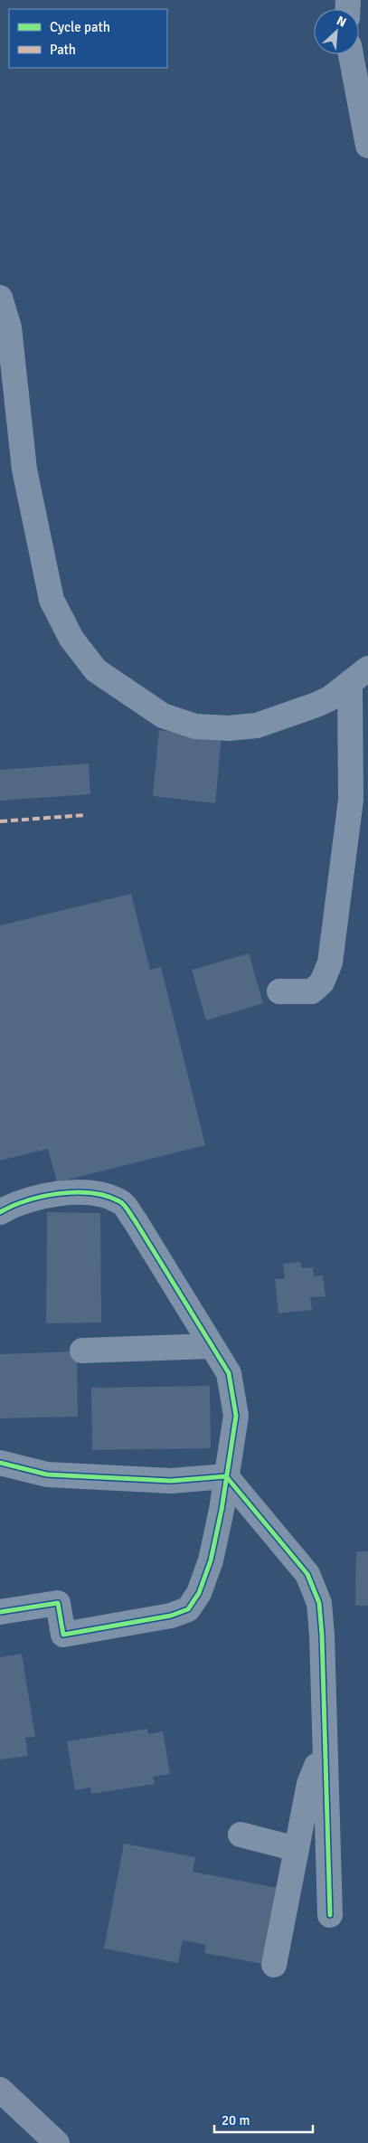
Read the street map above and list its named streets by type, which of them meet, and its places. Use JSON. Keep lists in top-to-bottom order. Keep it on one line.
{"legend":["Cycle path","Path"],"scale_bar":"20 m","north":"top right"}
